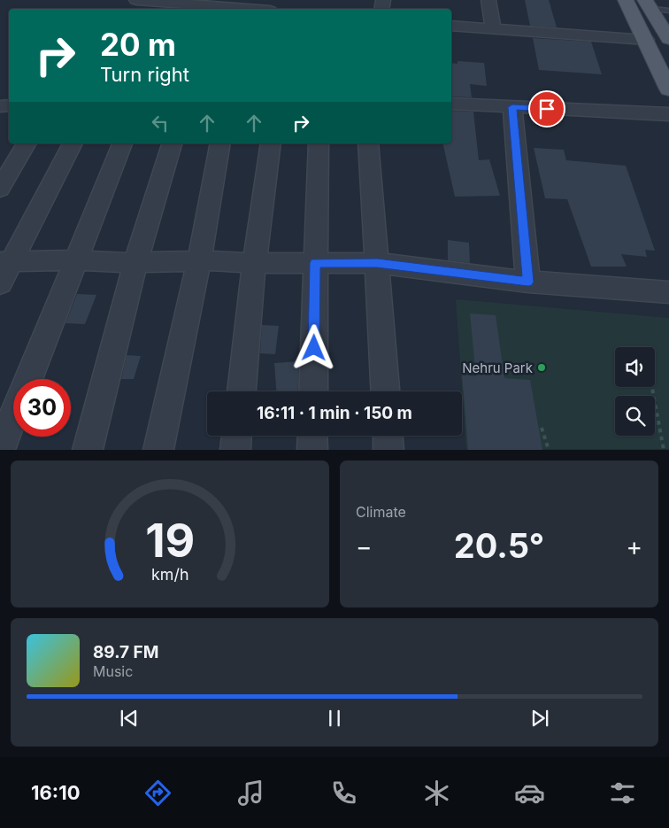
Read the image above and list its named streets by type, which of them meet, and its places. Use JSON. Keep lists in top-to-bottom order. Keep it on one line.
{"places":["Nehru Park"],"page":{"turn":["20 m","Turn right"],"limit":"30","trip":"16:11 · 1 min · 150 m","tile":"Climate","heat":["−","20.5°","+"],"song":["89.7 FM","Music"],"tabs":"16:10","gauge":["19","km/h"]}}
